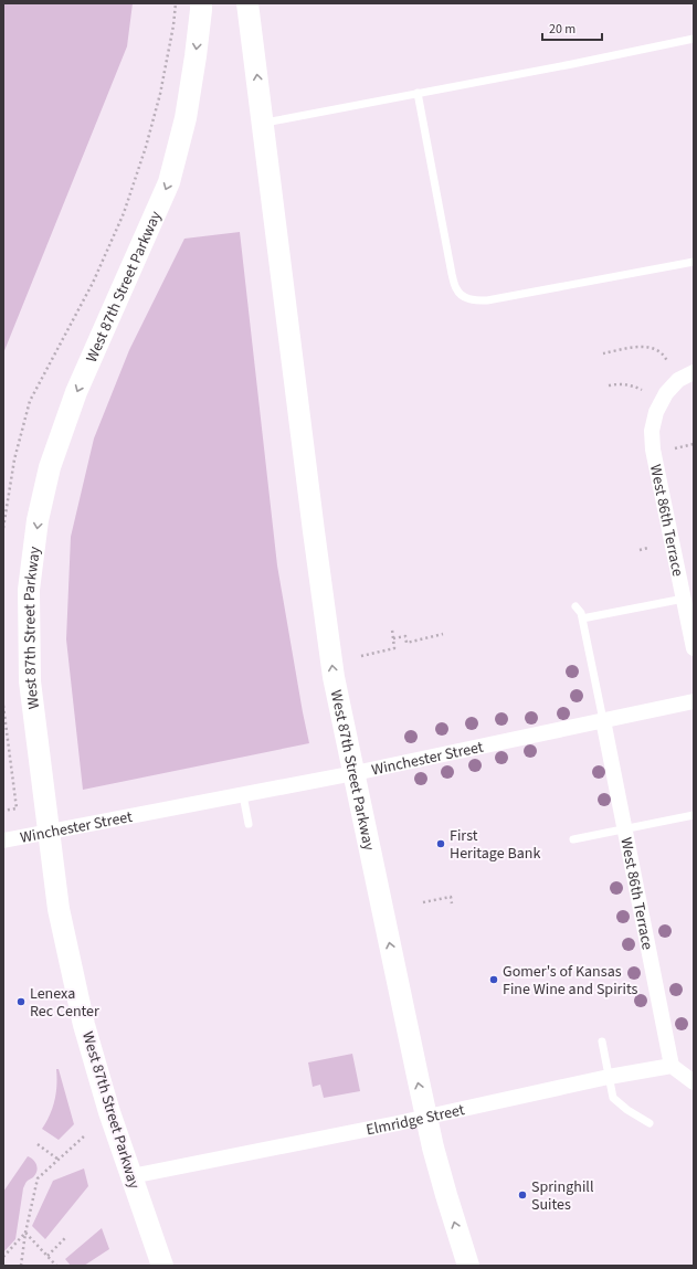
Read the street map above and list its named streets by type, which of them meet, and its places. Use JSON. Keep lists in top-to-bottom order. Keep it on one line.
{"streets":{"main road":["West 87th Street Parkway"],"street":["West 86th Terrace","Winchester Street","Elmridge Street"]},"crossings":[["West 87th Street Parkway","Winchester Street"],["West 87th Street Parkway","Elmridge Street"],["West 86th Terrace","Winchester Street"],["West 86th Terrace","Elmridge Street"]],"places":["First Heritage Bank","Gomer's of Kansas Fine Wine and Spirits","Lenexa Rec Center","Springhill Suites"],"scale_bar":"20 m"}
